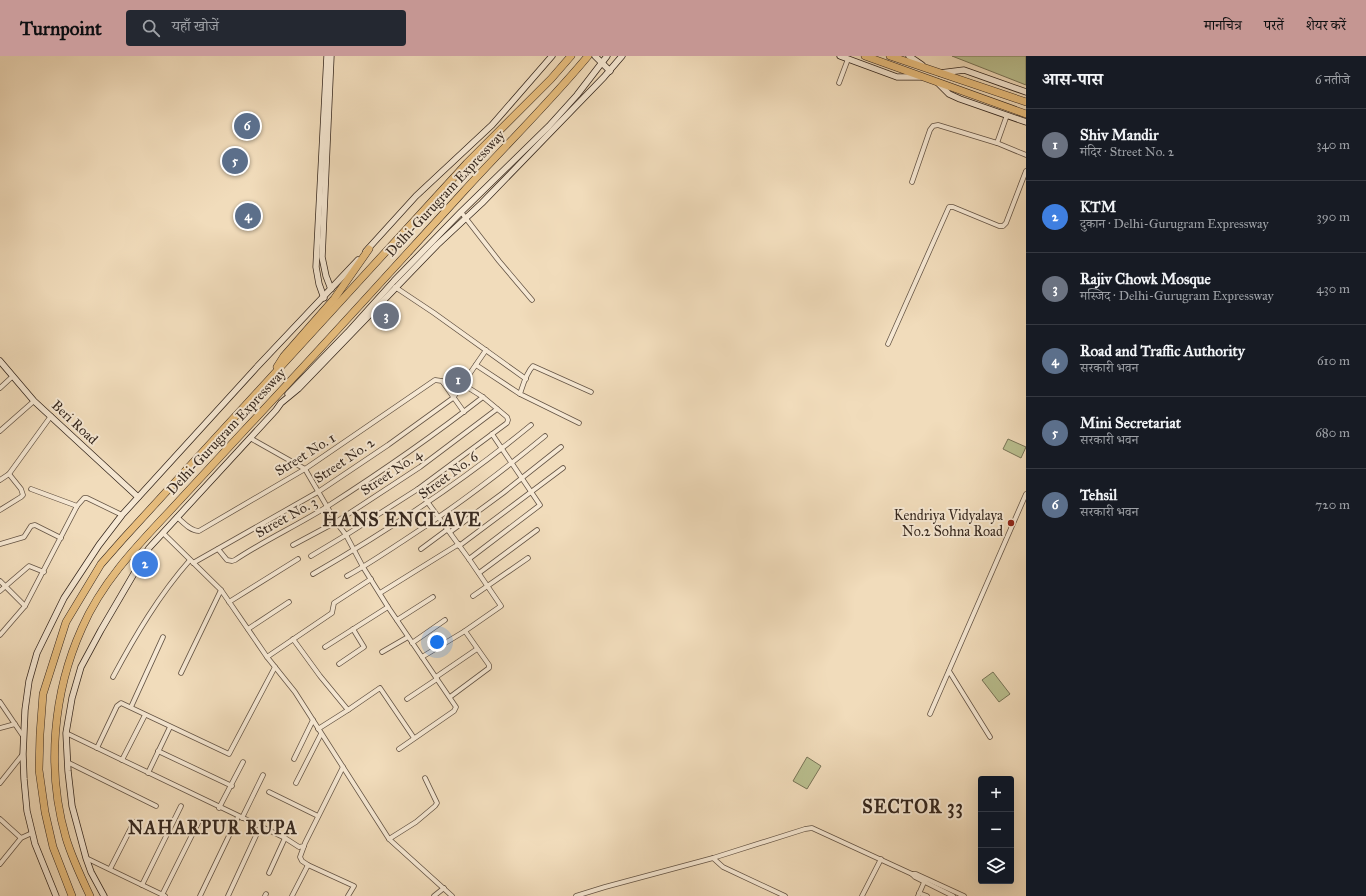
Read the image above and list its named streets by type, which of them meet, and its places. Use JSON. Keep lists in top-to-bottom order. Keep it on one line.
{"streets":{"highway":["Delhi-Gurugram Expressway"],"main road":["Beri Road"],"street":["Street No. 1","Street No. 2","Street No. 4","Street No. 6","Street No. 3"]},"crossings":[["Street No. 1","Street No. 2"],["Street No. 2","Street No. 3"]],"districts":["HANS ENCLAVE","SECTOR 33","NAHARPUR RUPA"],"places":["Kendriya Vidyalaya No.2 Sohna Road"],"page":{"header":"Turnpoint","search":"यहाँ खोजें","nav":["मानचित्र","परतें","शेयर करें"],"heading":["आस-पास","6 नतीजे"],"list":[{"mark":"1","name":"Shiv Mandir","note":"मंदिर · Street No. 2","value":"340 m"},{"mark":"2","name":"KTM","note":"दुकान · Delhi-Gurugram Expressway","value":"390 m"},{"mark":"3","name":"Rajiv Chowk Mosque","note":"मस्जिद · Delhi-Gurugram Expressway","value":"430 m"},{"mark":"4","name":"Road and Traffic Authority","note":"सरकारी भवन","value":"610 m"},{"mark":"5","name":"Mini Secretariat","note":"सरकारी भवन","value":"680 m"},{"mark":"6","name":"Tehsil","note":"सरकारी भवन","value":"720 m"}],"pins":["6","5","4","3","1","2"],"map_buttons":["+","−"]}}
